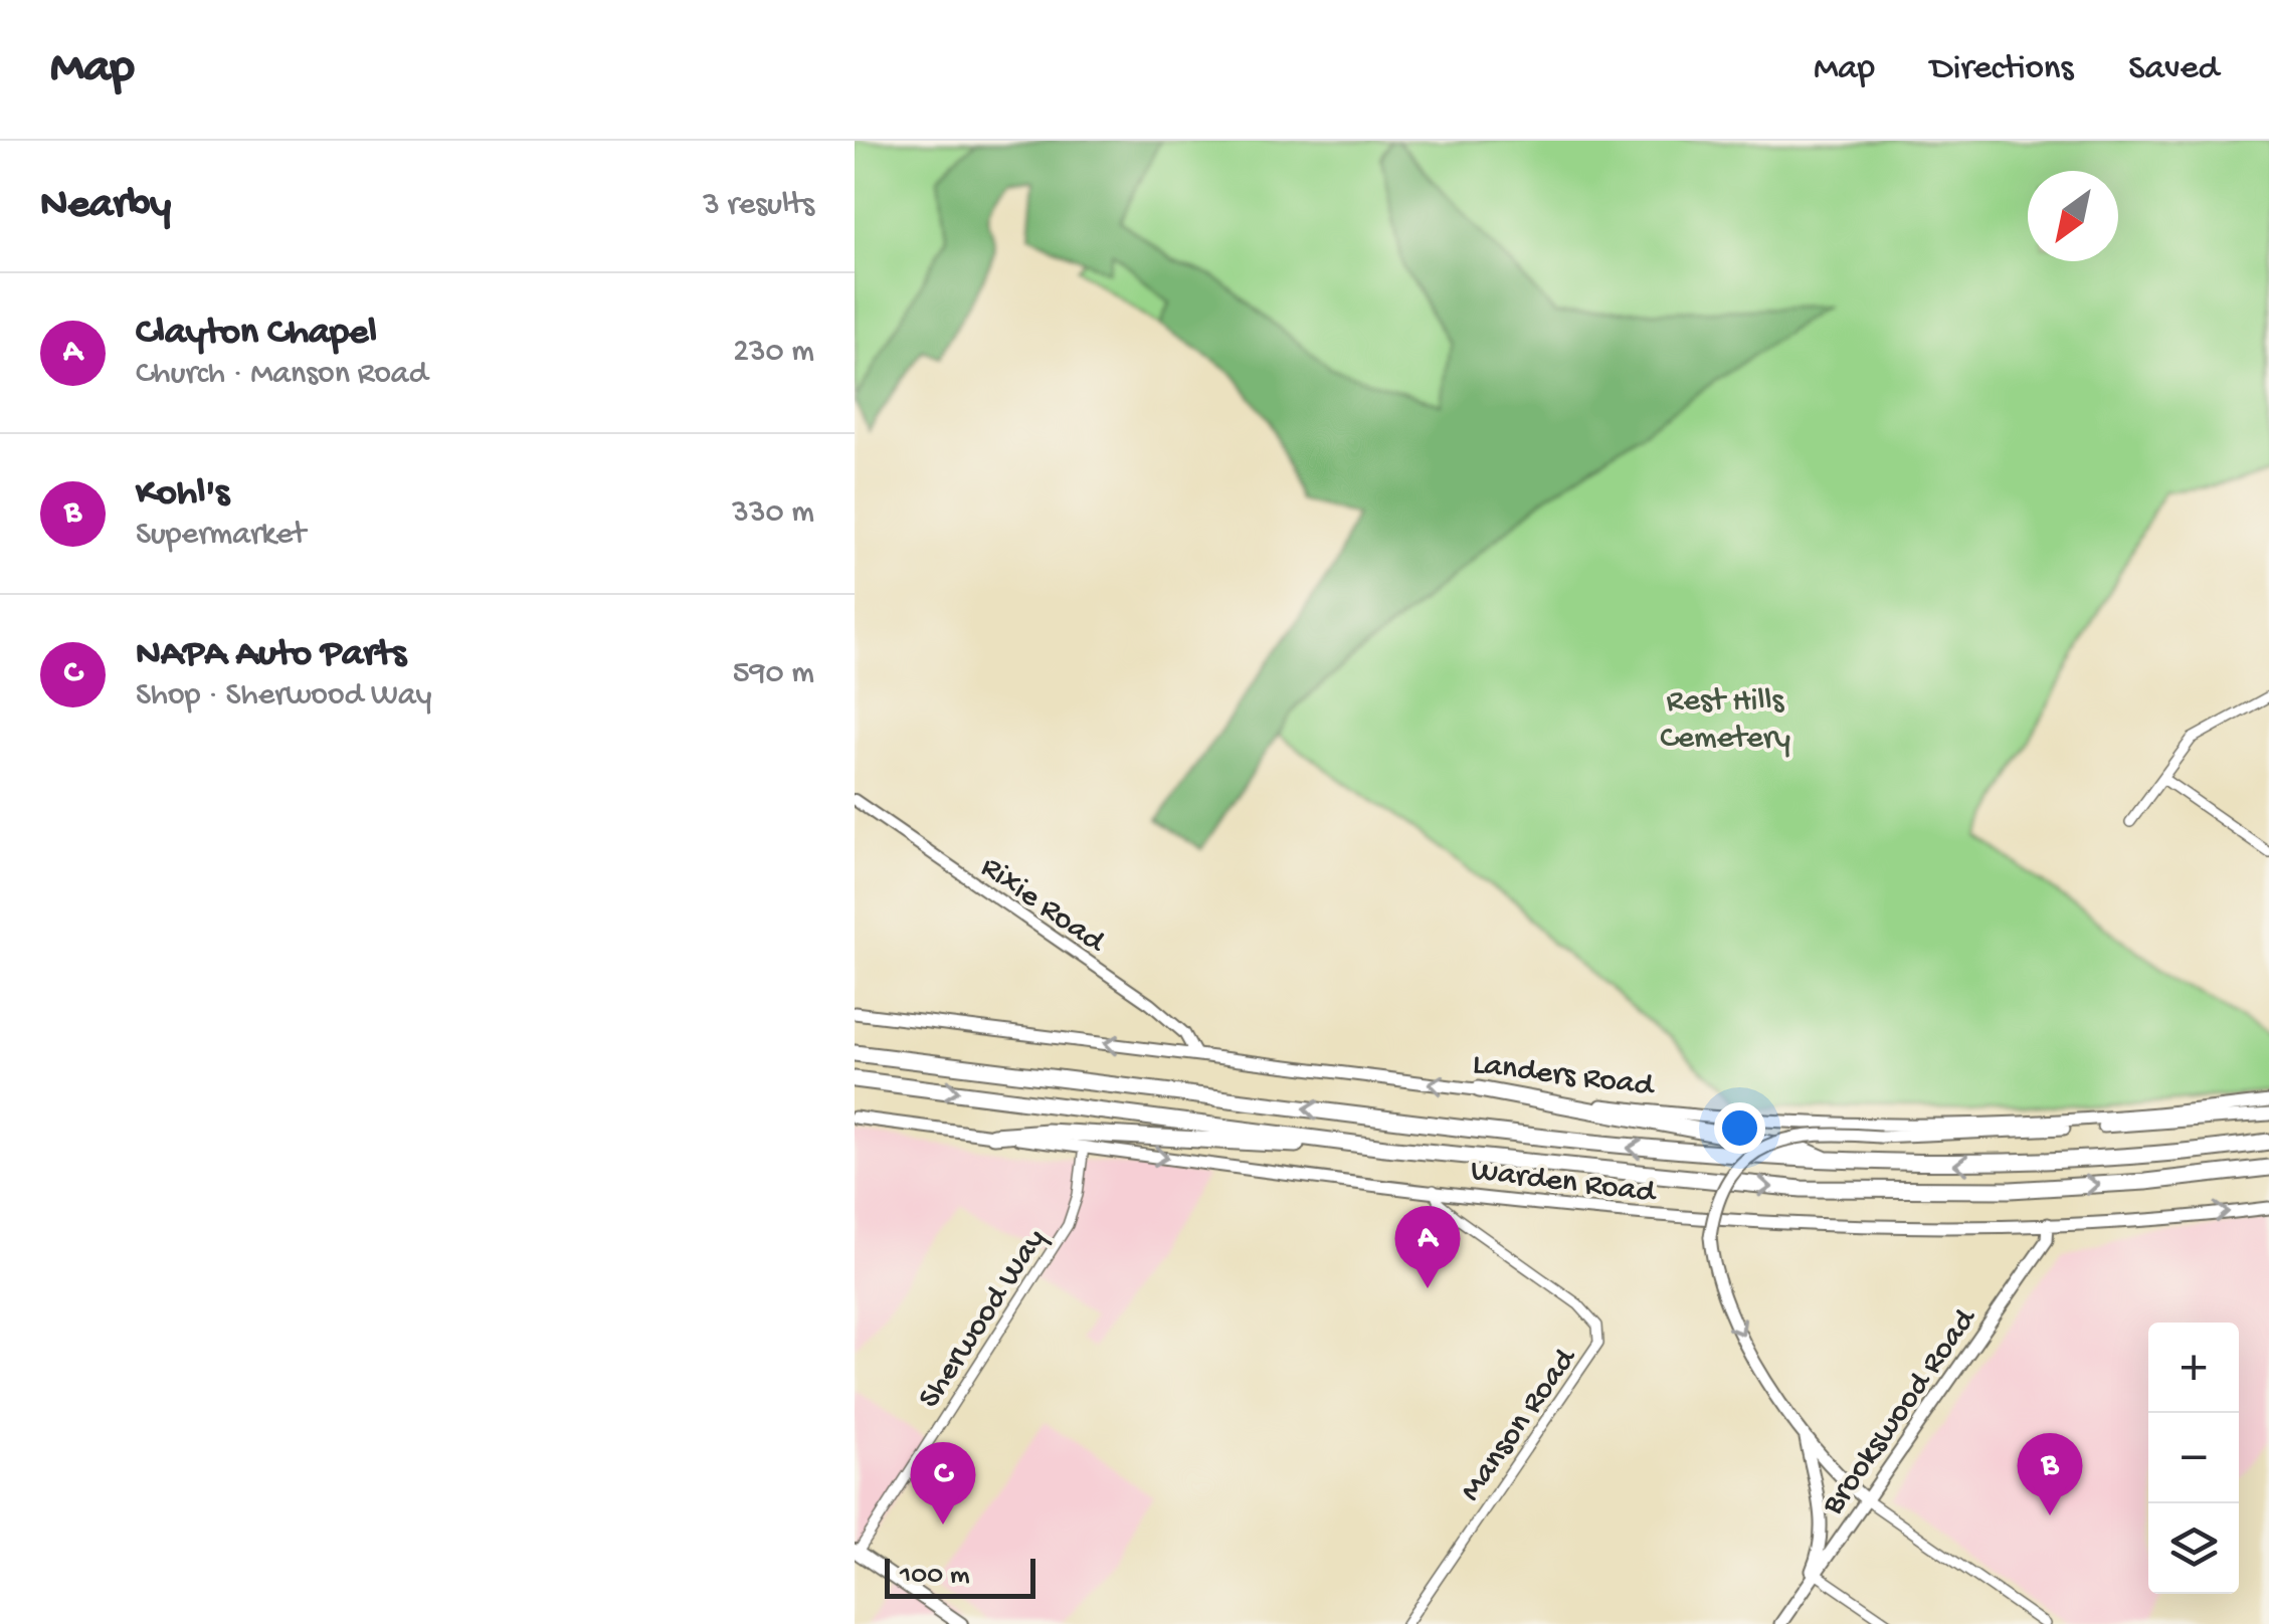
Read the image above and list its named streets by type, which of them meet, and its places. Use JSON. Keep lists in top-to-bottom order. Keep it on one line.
{"streets":{"main road":["Landers Road","Warden Road","Brookswood Road"],"street":["Rixie Road","Sherwood Way","Manson Road"]},"crossings":[["Rixie Road","Landers Road"],["Warden Road","Sherwood Way"],["Warden Road","Brookswood Road"],["Warden Road","Manson Road"]],"one_way":["Landers Road","Warden Road"],"parks":["Rest Hills Cemetery"],"scale_bar":"100 m","north":"bottom left","page":{"header":"Map","nav":["Map","Directions","Saved"],"heading":["Nearby","3 results"],"list":[{"mark":"A","name":"Clayton Chapel","note":"Church · Manson Road","value":"230 m"},{"mark":"B","name":"Kohl's","note":"Supermarket","value":"330 m"},{"mark":"C","name":"NAPA Auto Parts","note":"Shop · Sherwood Way","value":"590 m"}],"pins":["A","B","C"],"map_buttons":["+","−"],"scale":"100 m"}}
